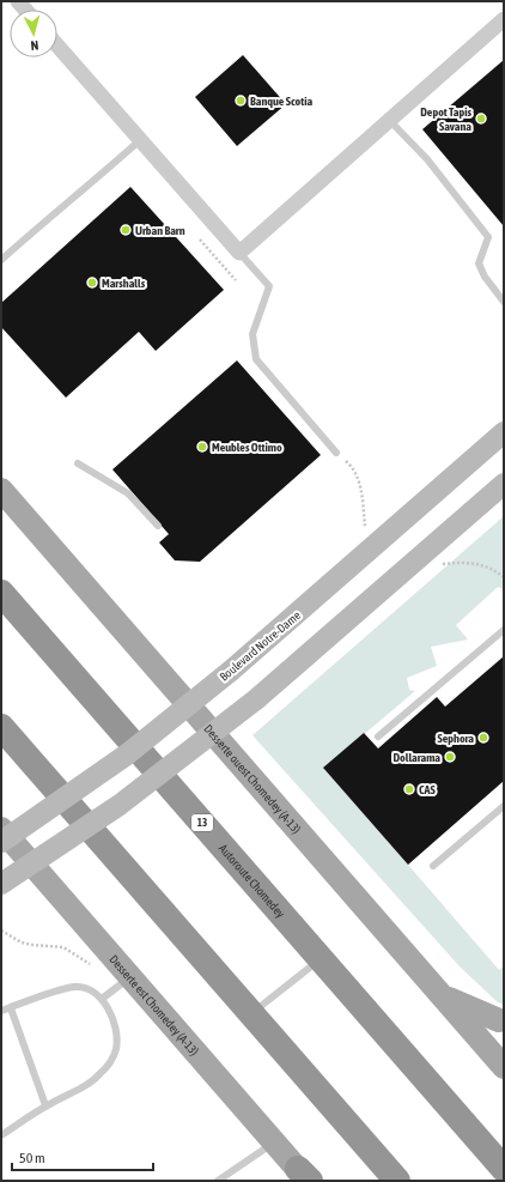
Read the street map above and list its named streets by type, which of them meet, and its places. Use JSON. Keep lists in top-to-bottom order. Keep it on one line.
{"streets":{"highway":["13","Autoroute Chomedey"],"main road":["Desserte ouest Chomedey (A-13)","Desserte est Chomedey (A-13)"],"street":["Boulevard Notre-Dame"]},"places":["Banque Scotia","Depot Tapis Savana","Urban Barn","Marshalls","Meubles Ottimo","Sephora","Dollarama","CAS"],"scale_bar":"50 m","north":"bottom"}
